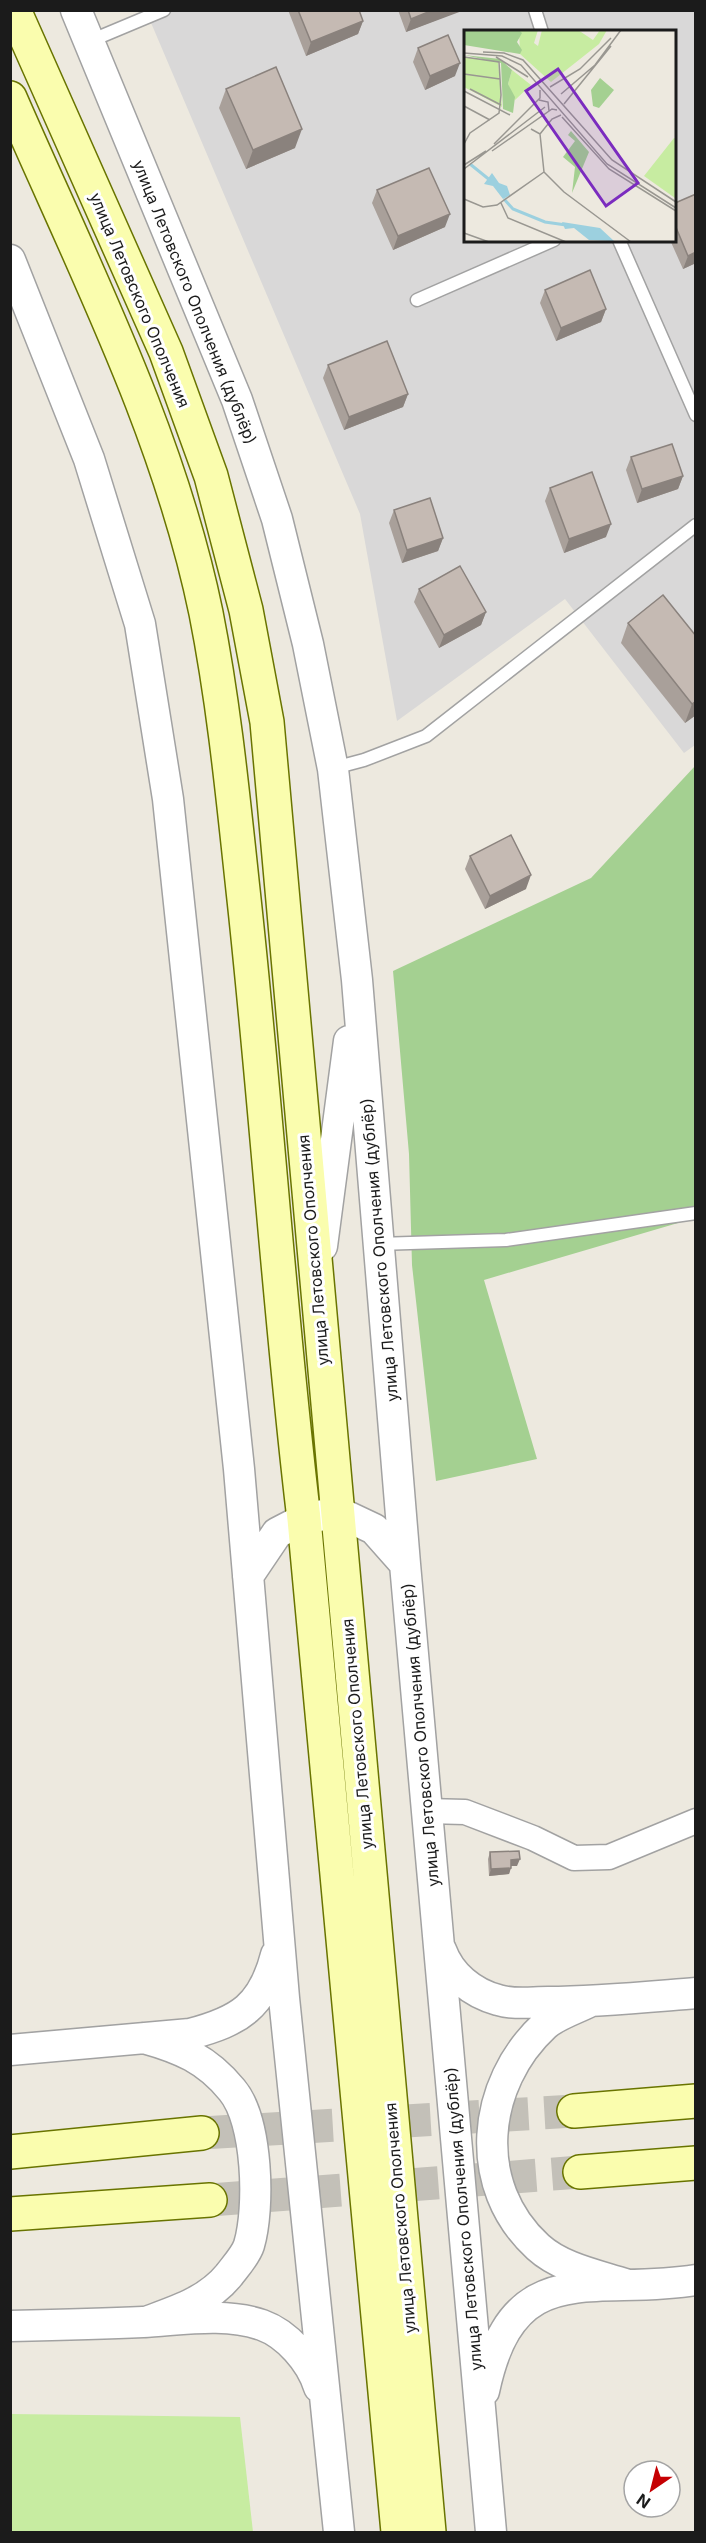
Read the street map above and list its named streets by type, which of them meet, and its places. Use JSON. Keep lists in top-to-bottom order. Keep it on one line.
{"streets":{"main road":["улица Летовского Ополчения"],"street":["улица Летовского Ополчения (дублёр)"]},"north":"bottom left"}
